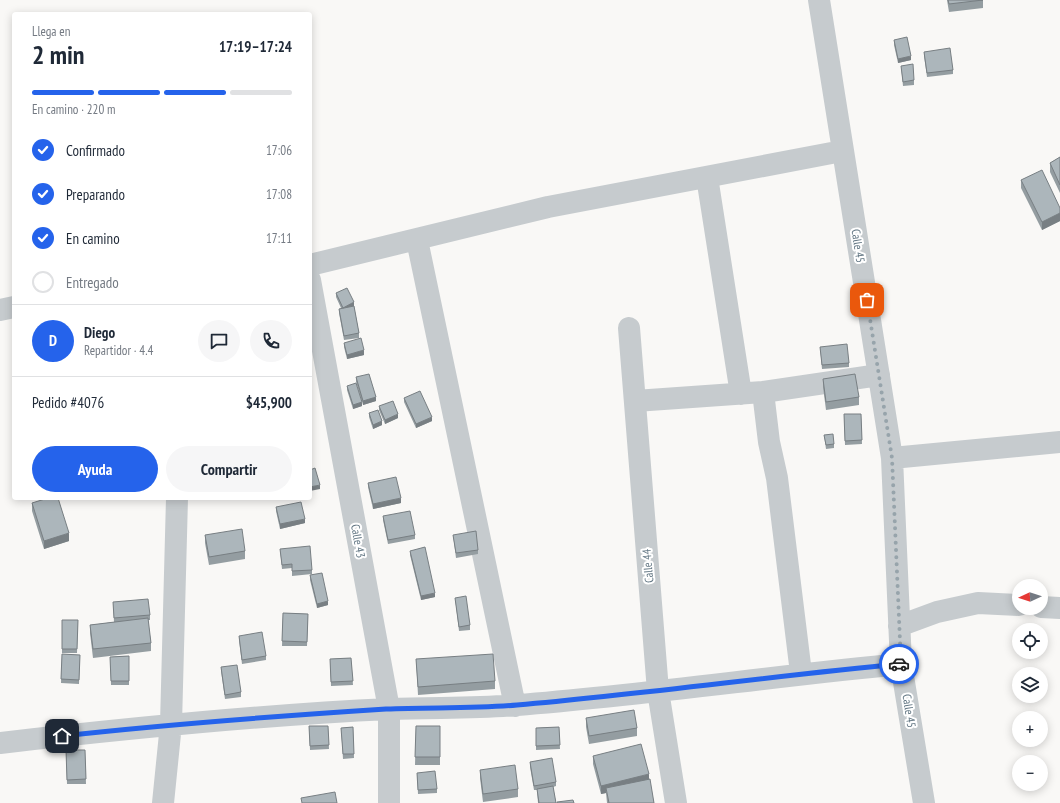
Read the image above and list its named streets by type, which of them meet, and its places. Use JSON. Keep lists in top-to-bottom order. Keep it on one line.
{"streets":{"street":["Calle 45","Calle 43","Calle 44"]},"north":"left","page":{"heading":["2 min","Llega en","17:19–17:24"],"panel":["Diego","Repartidor · 4.4","Pedido #4076","$45,900"],"bar":"En camino · 220 m","list":[["Confirmado","17:06"],["Preparando","17:08"],["En camino","17:11"],"Entregado"],"round":"D","buttons":["Ayuda","Compartir"],"map_buttons":["+","−"]}}
